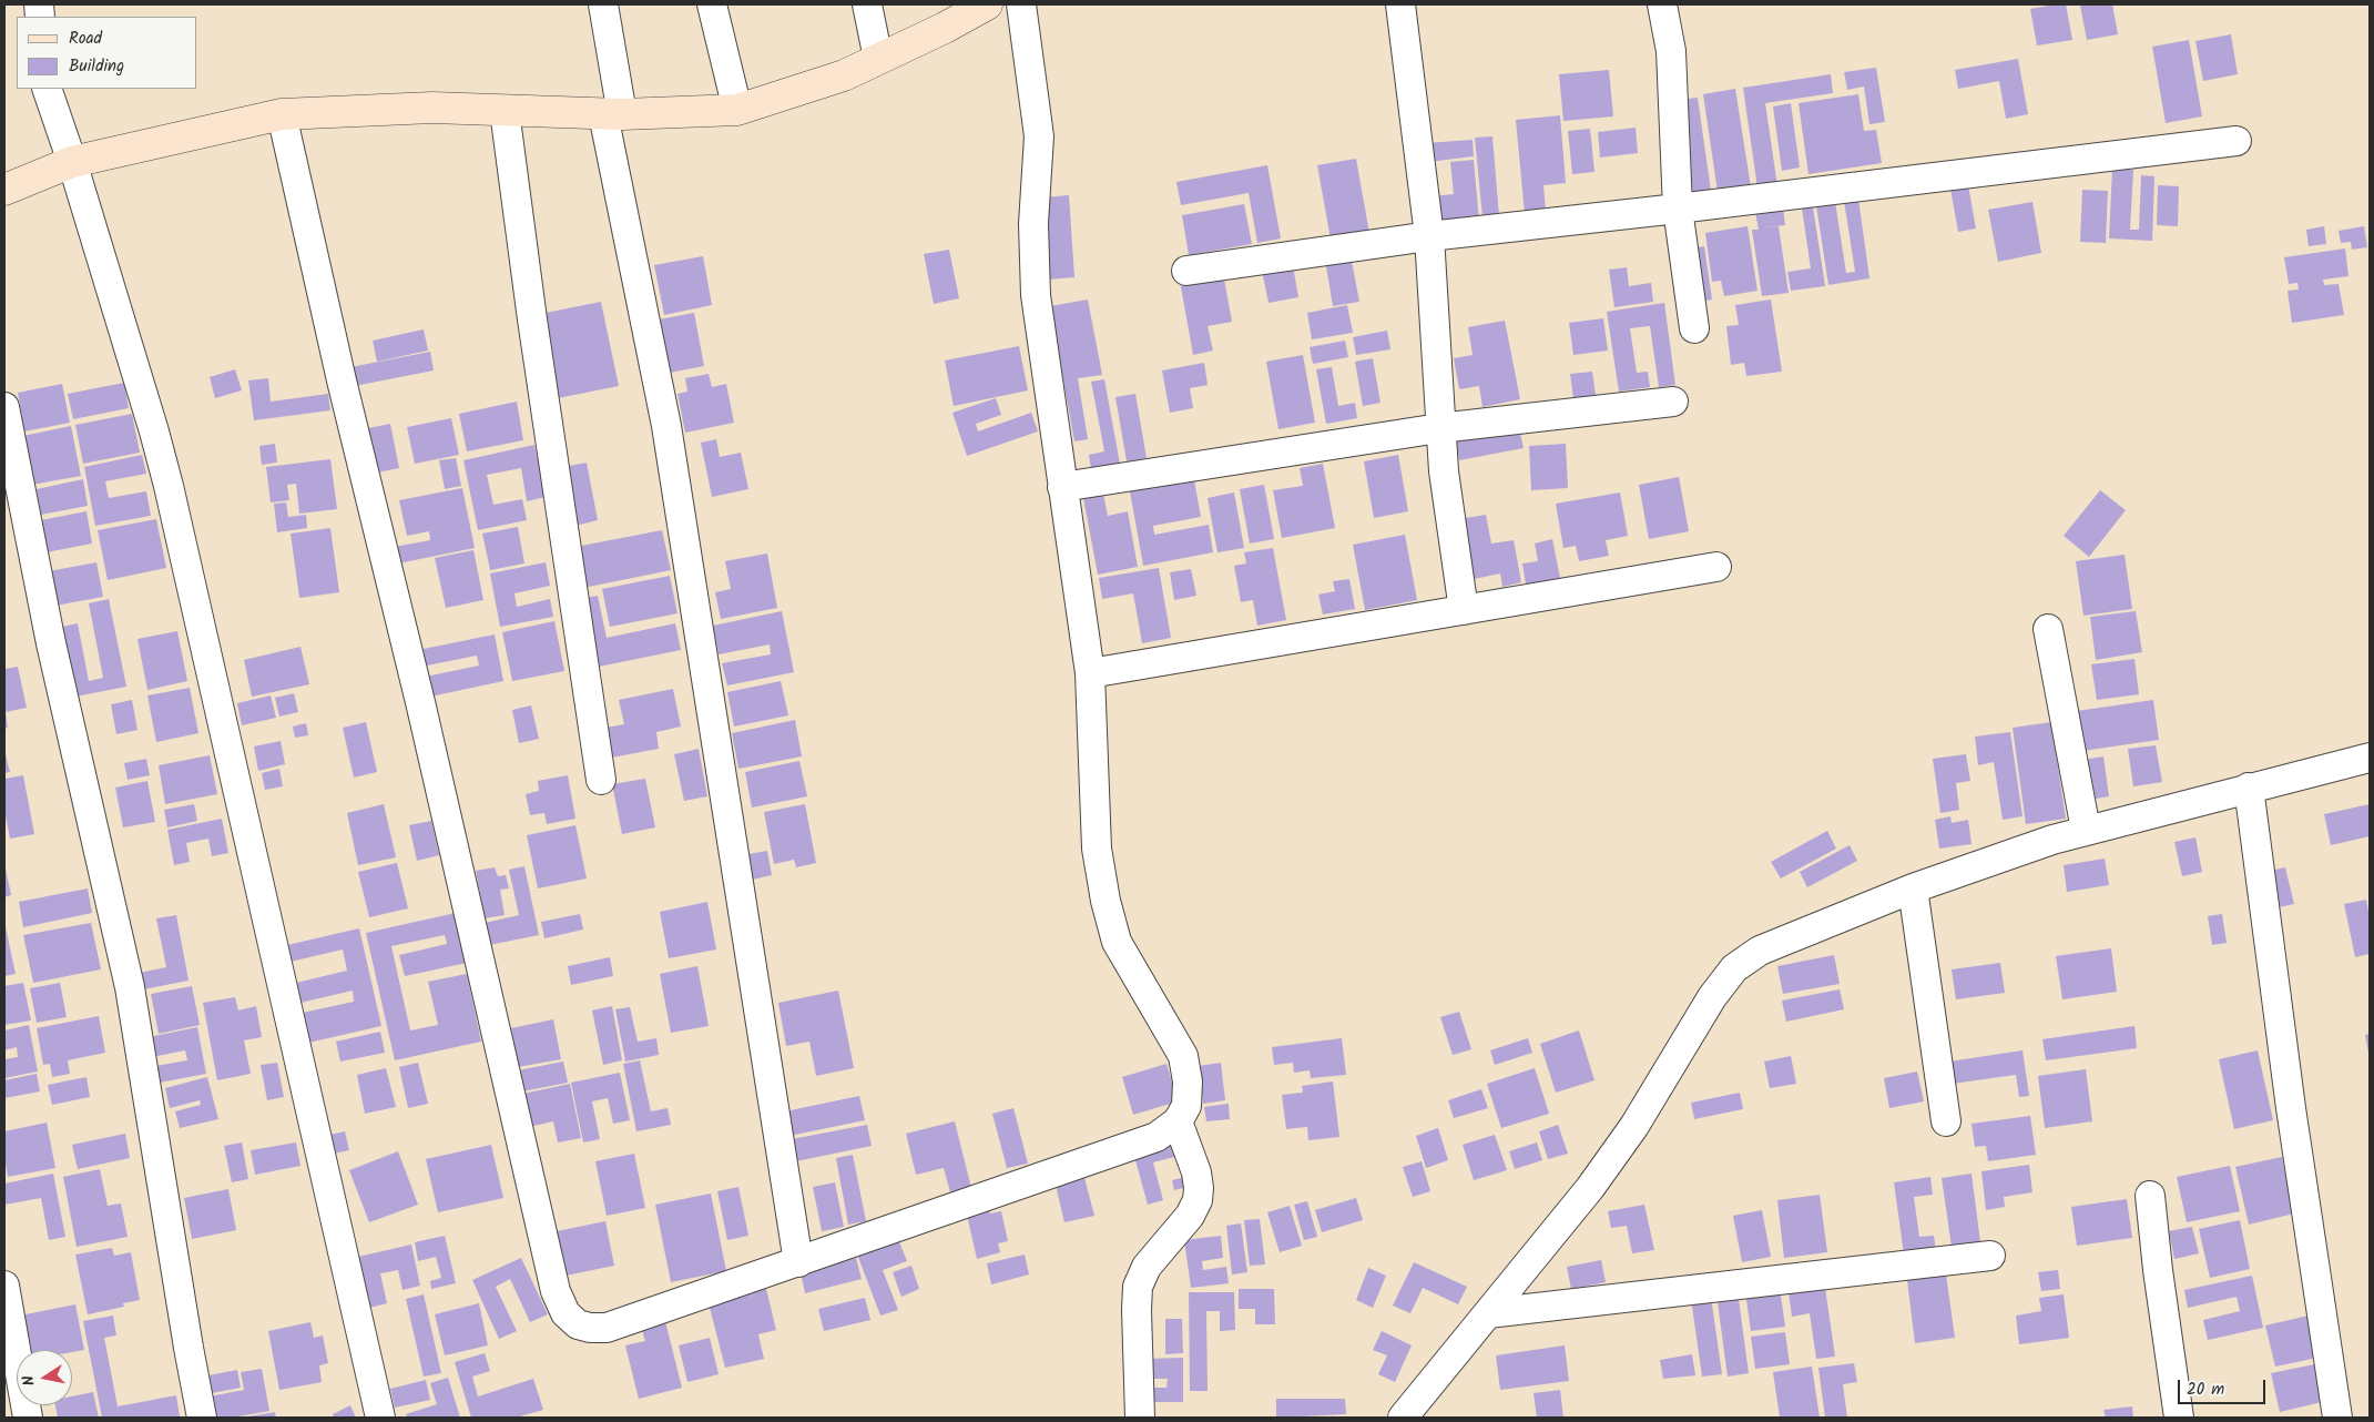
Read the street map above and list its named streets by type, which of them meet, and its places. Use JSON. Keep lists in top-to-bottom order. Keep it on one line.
{"legend":["Road","Building"],"scale_bar":"20 m","north":"left"}
